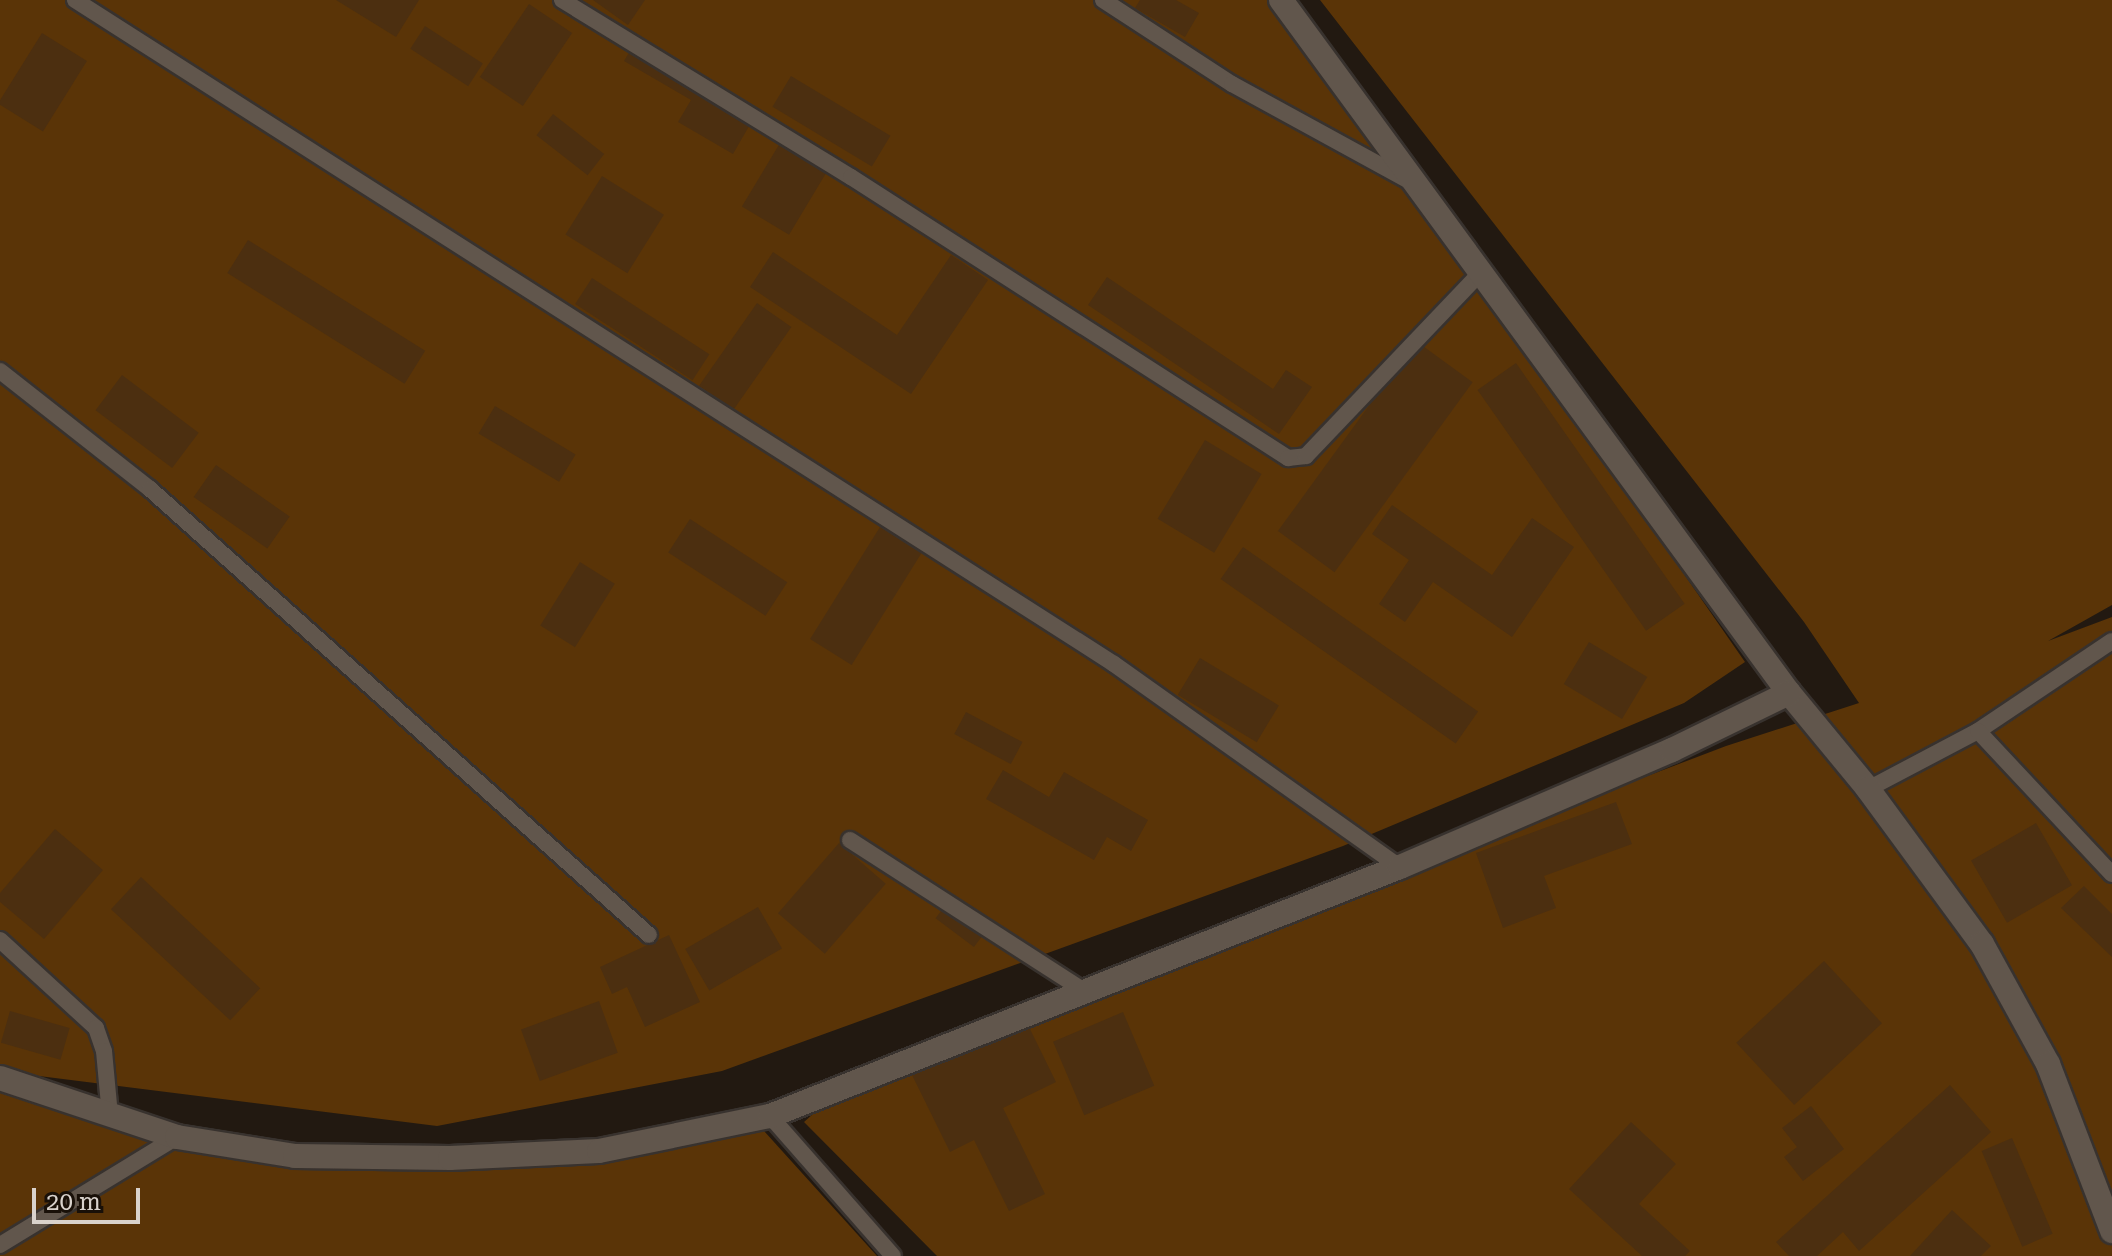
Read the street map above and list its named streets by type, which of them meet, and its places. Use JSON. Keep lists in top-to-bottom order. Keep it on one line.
{"scale_bar":"20 m"}
